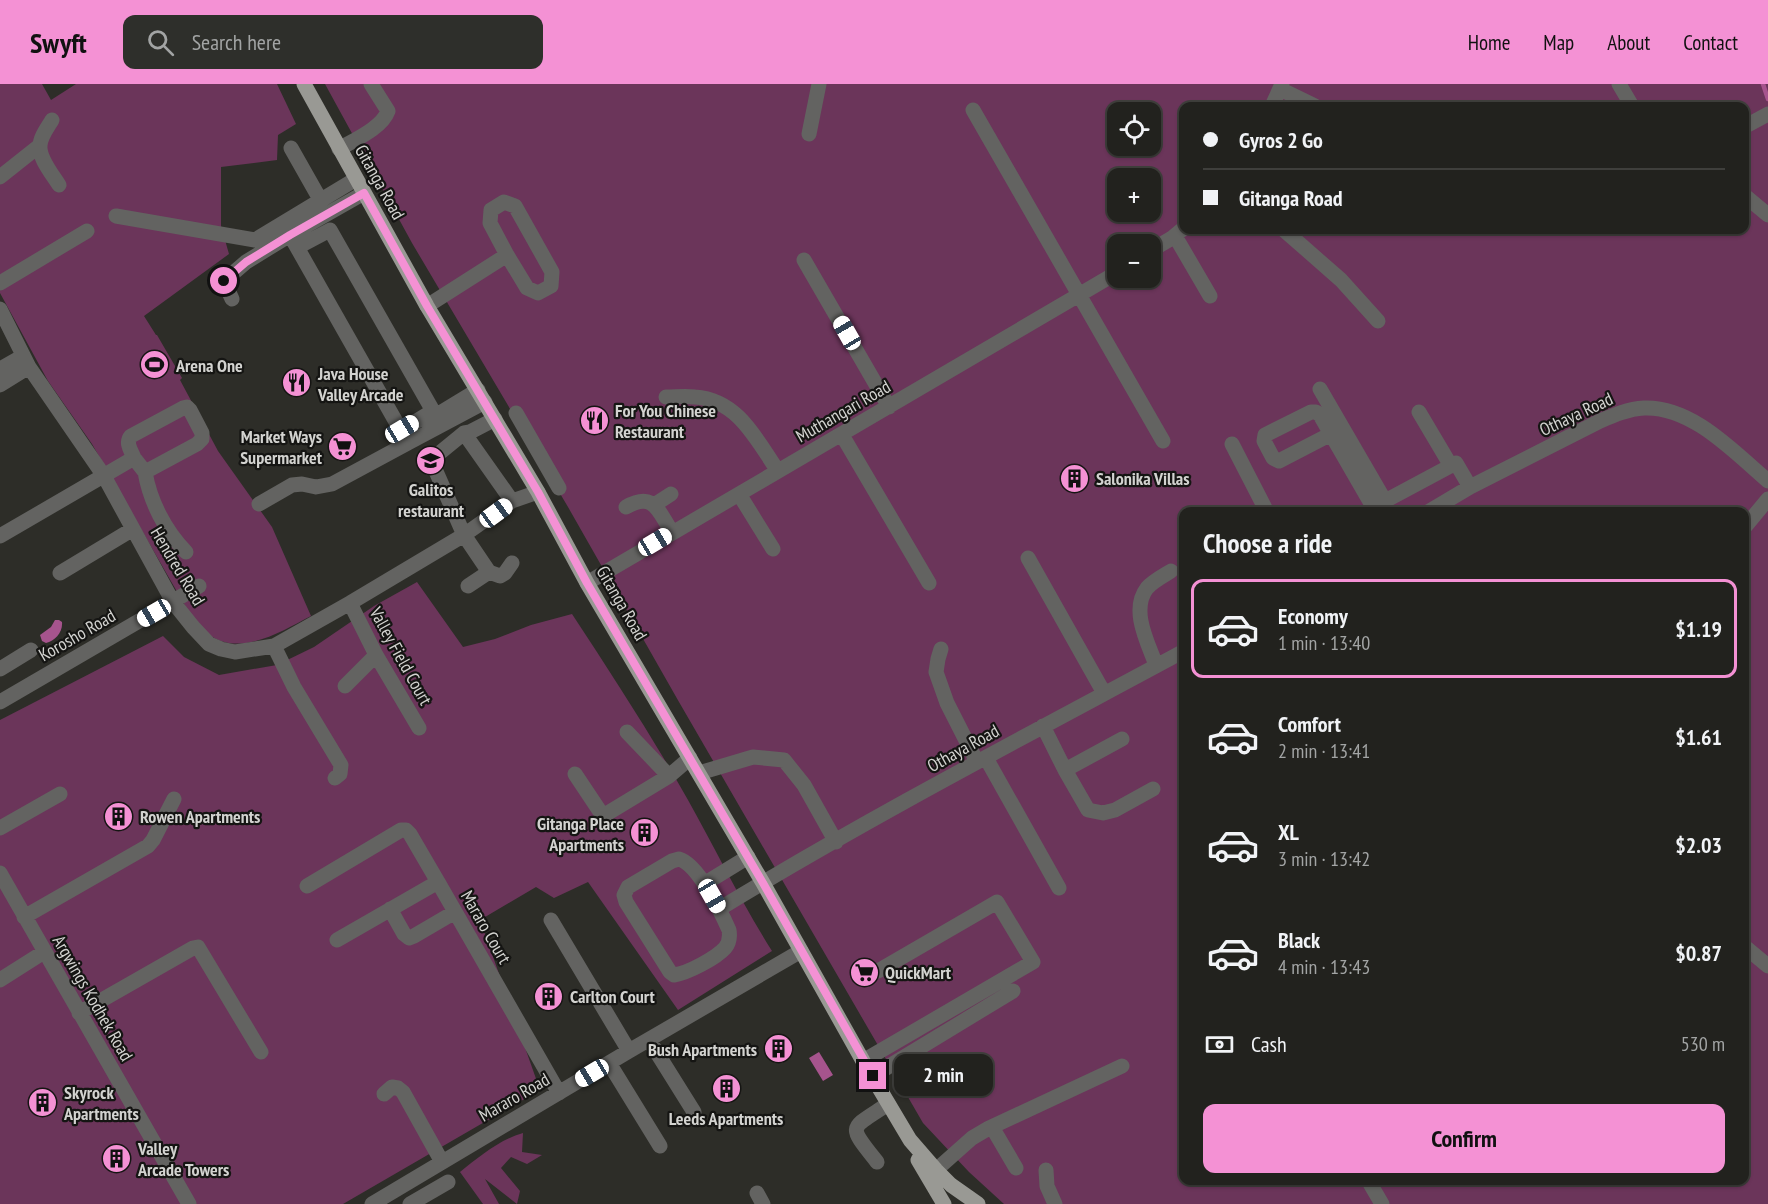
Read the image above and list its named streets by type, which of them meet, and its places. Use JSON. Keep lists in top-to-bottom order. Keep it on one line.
{"streets":{"main road":["Gitanga Road"],"street":["Muthangari Road","Othaya Road","Hendred Road","Korosho Road","Valley Field Court","Mararo Court","Argwings Kodhek Road","Mararo Road"]},"crossings":[["Gitanga Road","Muthangari Road"],["Gitanga Road","Othaya Road"],["Gitanga Road","Hendred Road"],["Gitanga Road","Mararo Road"],["Hendred Road","Korosho Road"],["Hendred Road","Valley Field Court"],["Mararo Court","Mararo Road"]],"places":{"sports":["Arena One"],"restaurant":["Java House Valley Arcade","For You Chinese Restaurant"],"supermarket":["Market Ways Supermarket","QuickMart"],"school or university":["Galitos restaurant"],"building":["Salonika Villas","Rowen Apartments","Gitanga Place Apartments","Carlton Court","Bush Apartments","Leeds Apartments","Skyrock Apartments","Valley Arcade Towers"]},"page":{"header":"Swyft","search":"Search here","nav":["Home","Map","About","Contact"],"map_buttons":["+","−"],"banner":["Gyros 2 Go","Gitanga Road"],"heading":"Choose a ride","list":[{"name":"Economy","note":"1 min · 13:40","value":"$1.19"},{"name":"Comfort","note":"2 min · 13:41","value":"$1.61"},{"name":"XL","note":"3 min · 13:42","value":"$2.03"},{"name":"Black","note":"4 min · 13:43","value":"$0.87"}],"pay":["Cash","530 m"],"bubble":"2 min","buttons":"Confirm"}}
